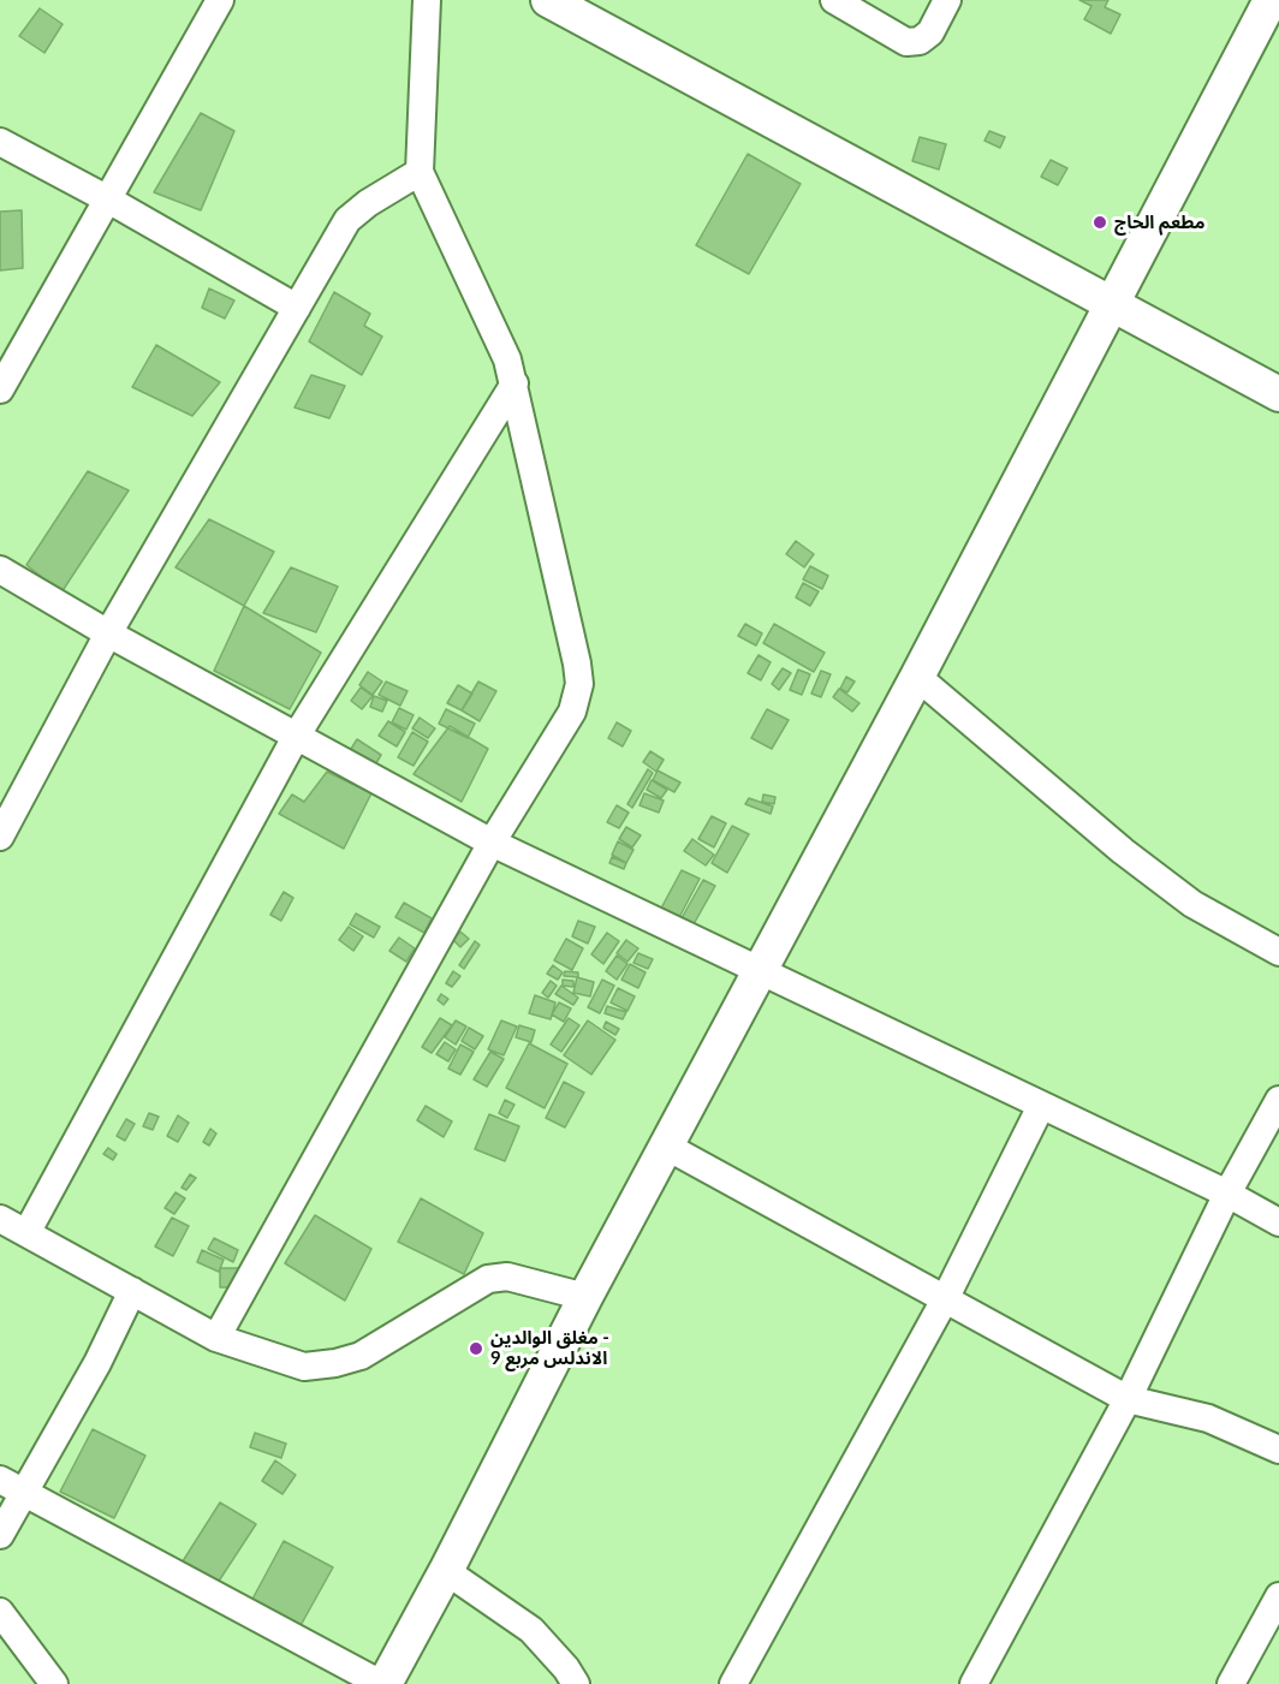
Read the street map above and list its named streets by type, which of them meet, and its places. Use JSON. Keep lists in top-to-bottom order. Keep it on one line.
{"places":["مطعم الحاج","مغلق الوالدين - الاندلس مربع 9"]}
